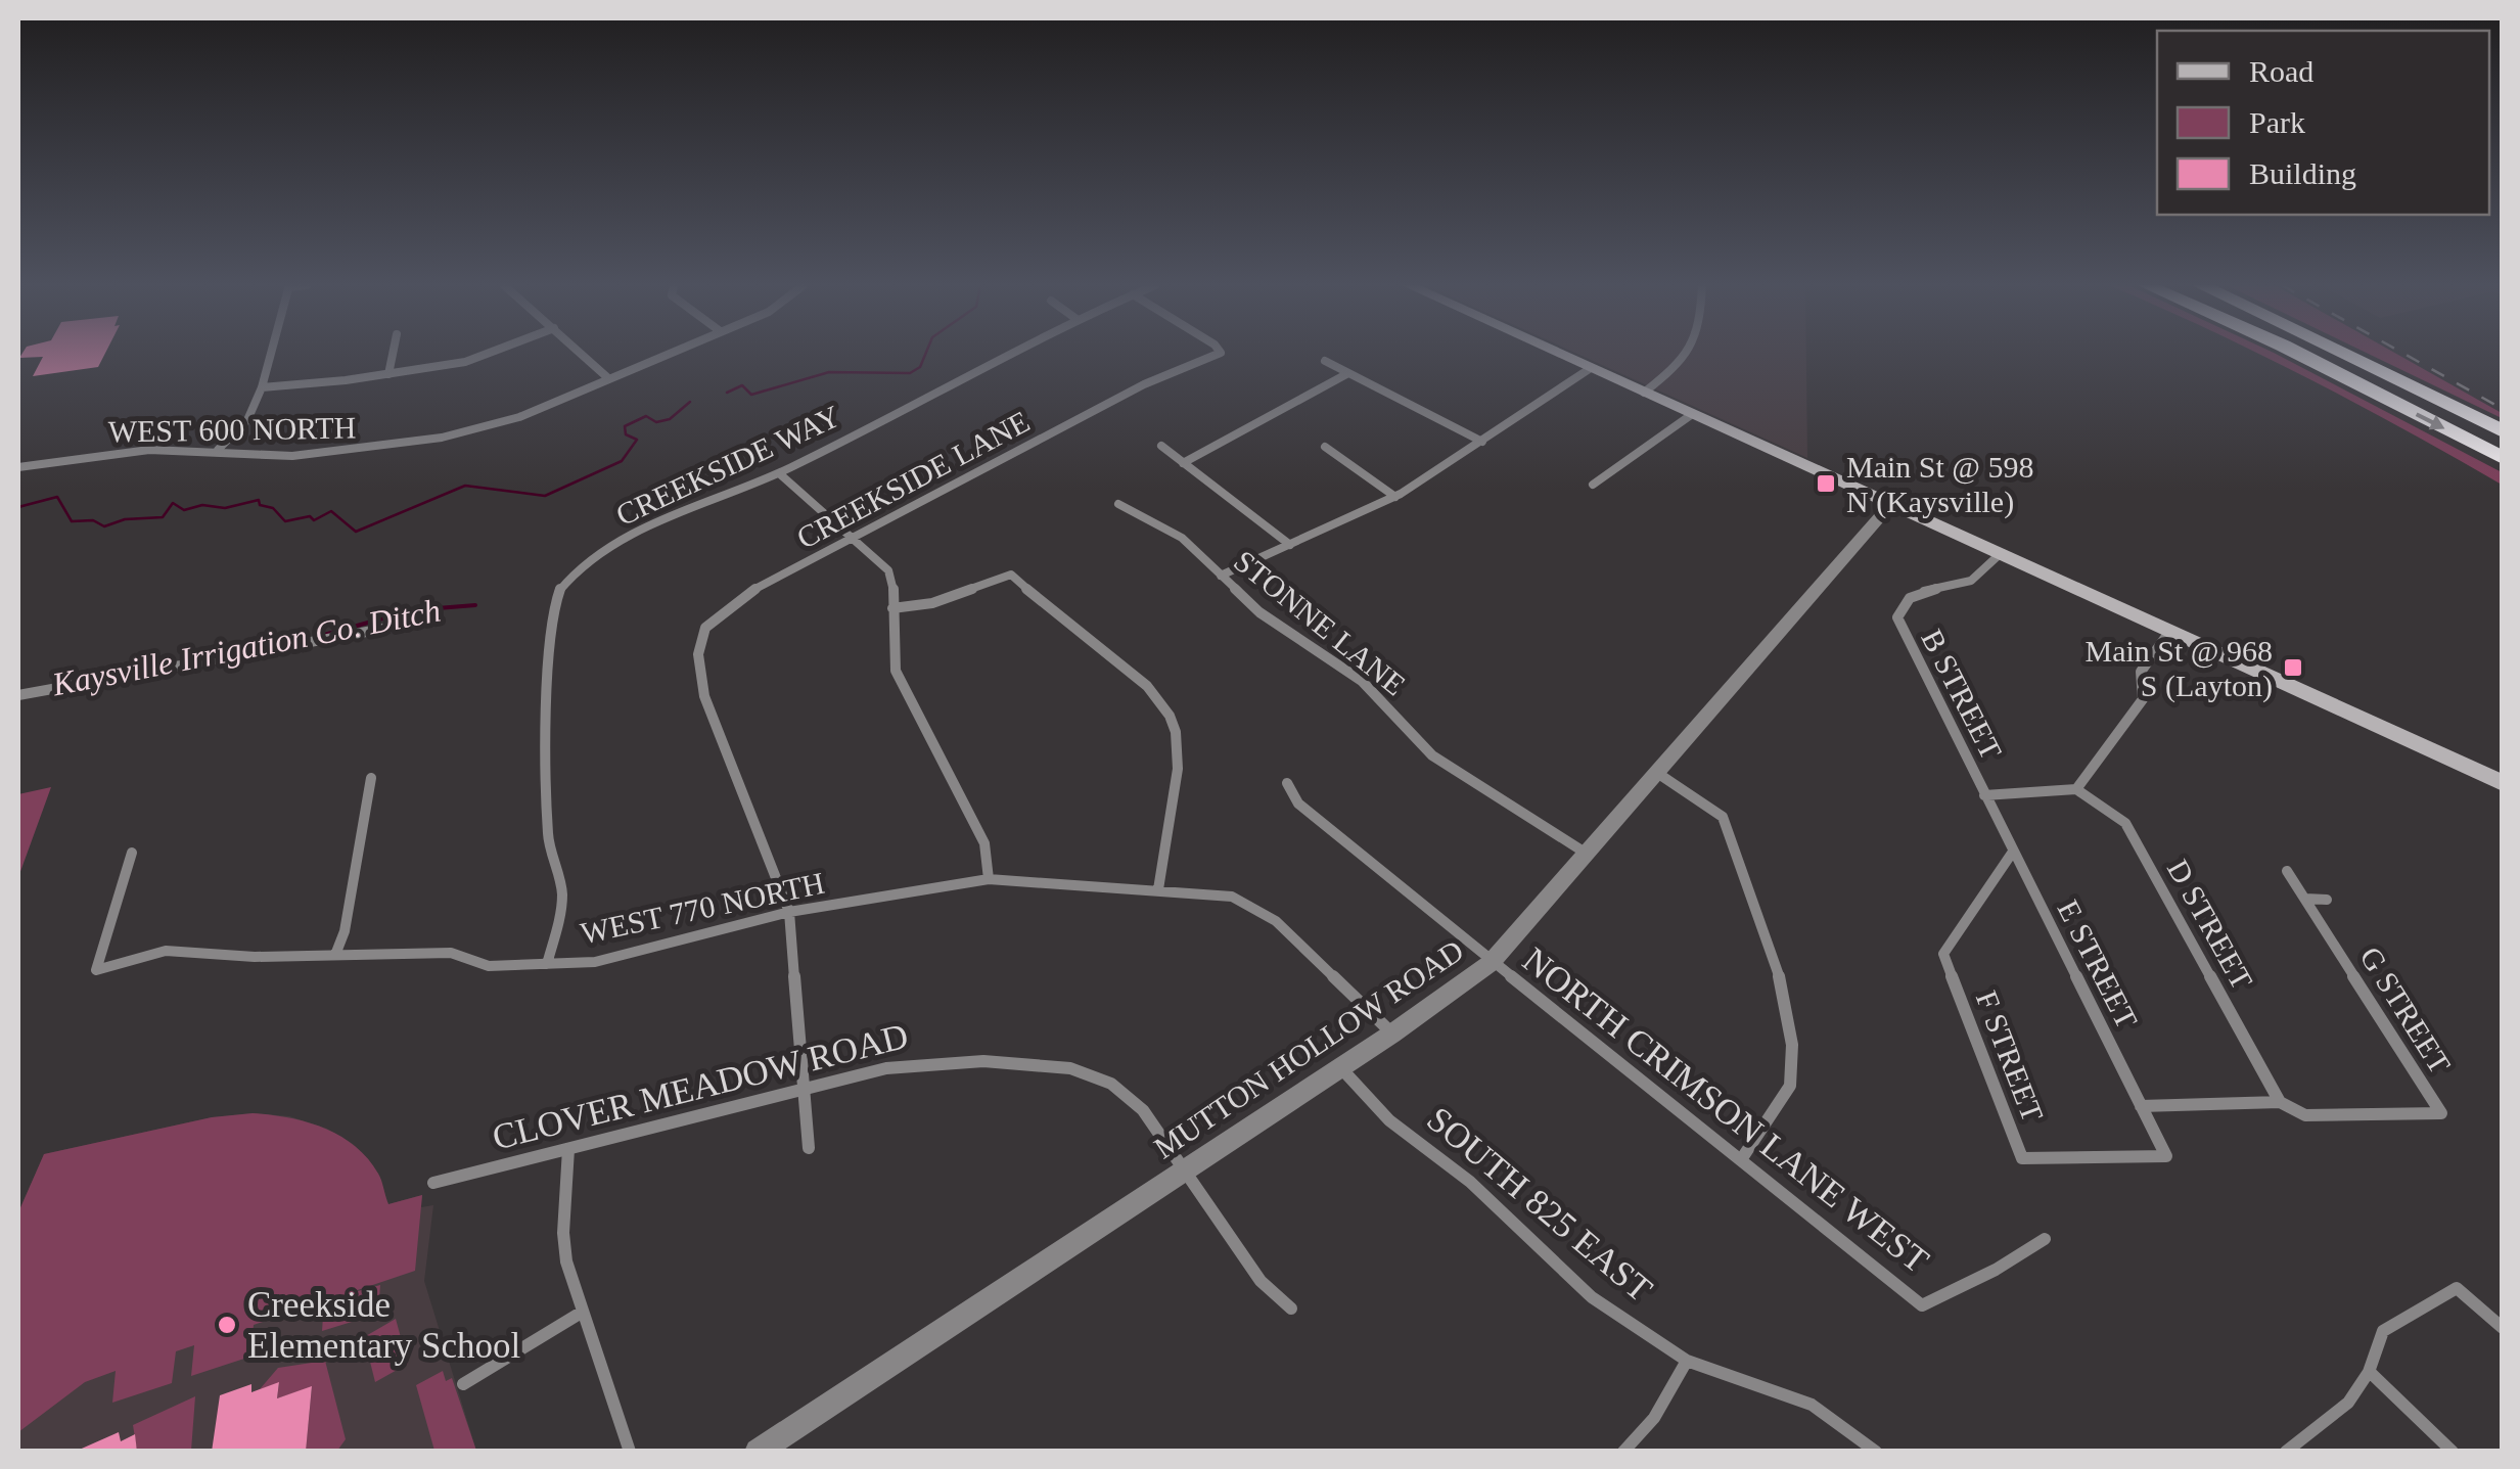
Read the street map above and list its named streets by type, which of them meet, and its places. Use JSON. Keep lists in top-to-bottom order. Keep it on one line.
{"streets":{"street":["WEST 600 NORTH","CREEKSIDE WAY","CREEKSIDE LANE","STONNE LANE","B STREET","WEST 770 NORTH","D STREET","E STREET","G STREET","MUTTON HOLLOW ROAD","F STREET","CLOVER MEADOW ROAD","NORTH CRIMSON LANE WEST","SOUTH 825 EAST"]},"crossings":[["CREEKSIDE WAY","WEST 770 NORTH"],["CREEKSIDE LANE","WEST 770 NORTH"],["STONNE LANE","MUTTON HOLLOW ROAD"],["B STREET","E STREET"],["WEST 770 NORTH","MUTTON HOLLOW ROAD"],["D STREET","G STREET"],["E STREET","F STREET"],["MUTTON HOLLOW ROAD","CLOVER MEADOW ROAD"],["MUTTON HOLLOW ROAD","NORTH CRIMSON LANE WEST"],["MUTTON HOLLOW ROAD","SOUTH 825 EAST"]],"water":["Kaysville Irrigation Co. Ditch"],"places":{"transit":["Main St @ 598 N (Kaysville)","Main St @ 968 S (Layton)"],"other":["Creekside Elementary School"]},"legend":["Road","Park","Building"]}
